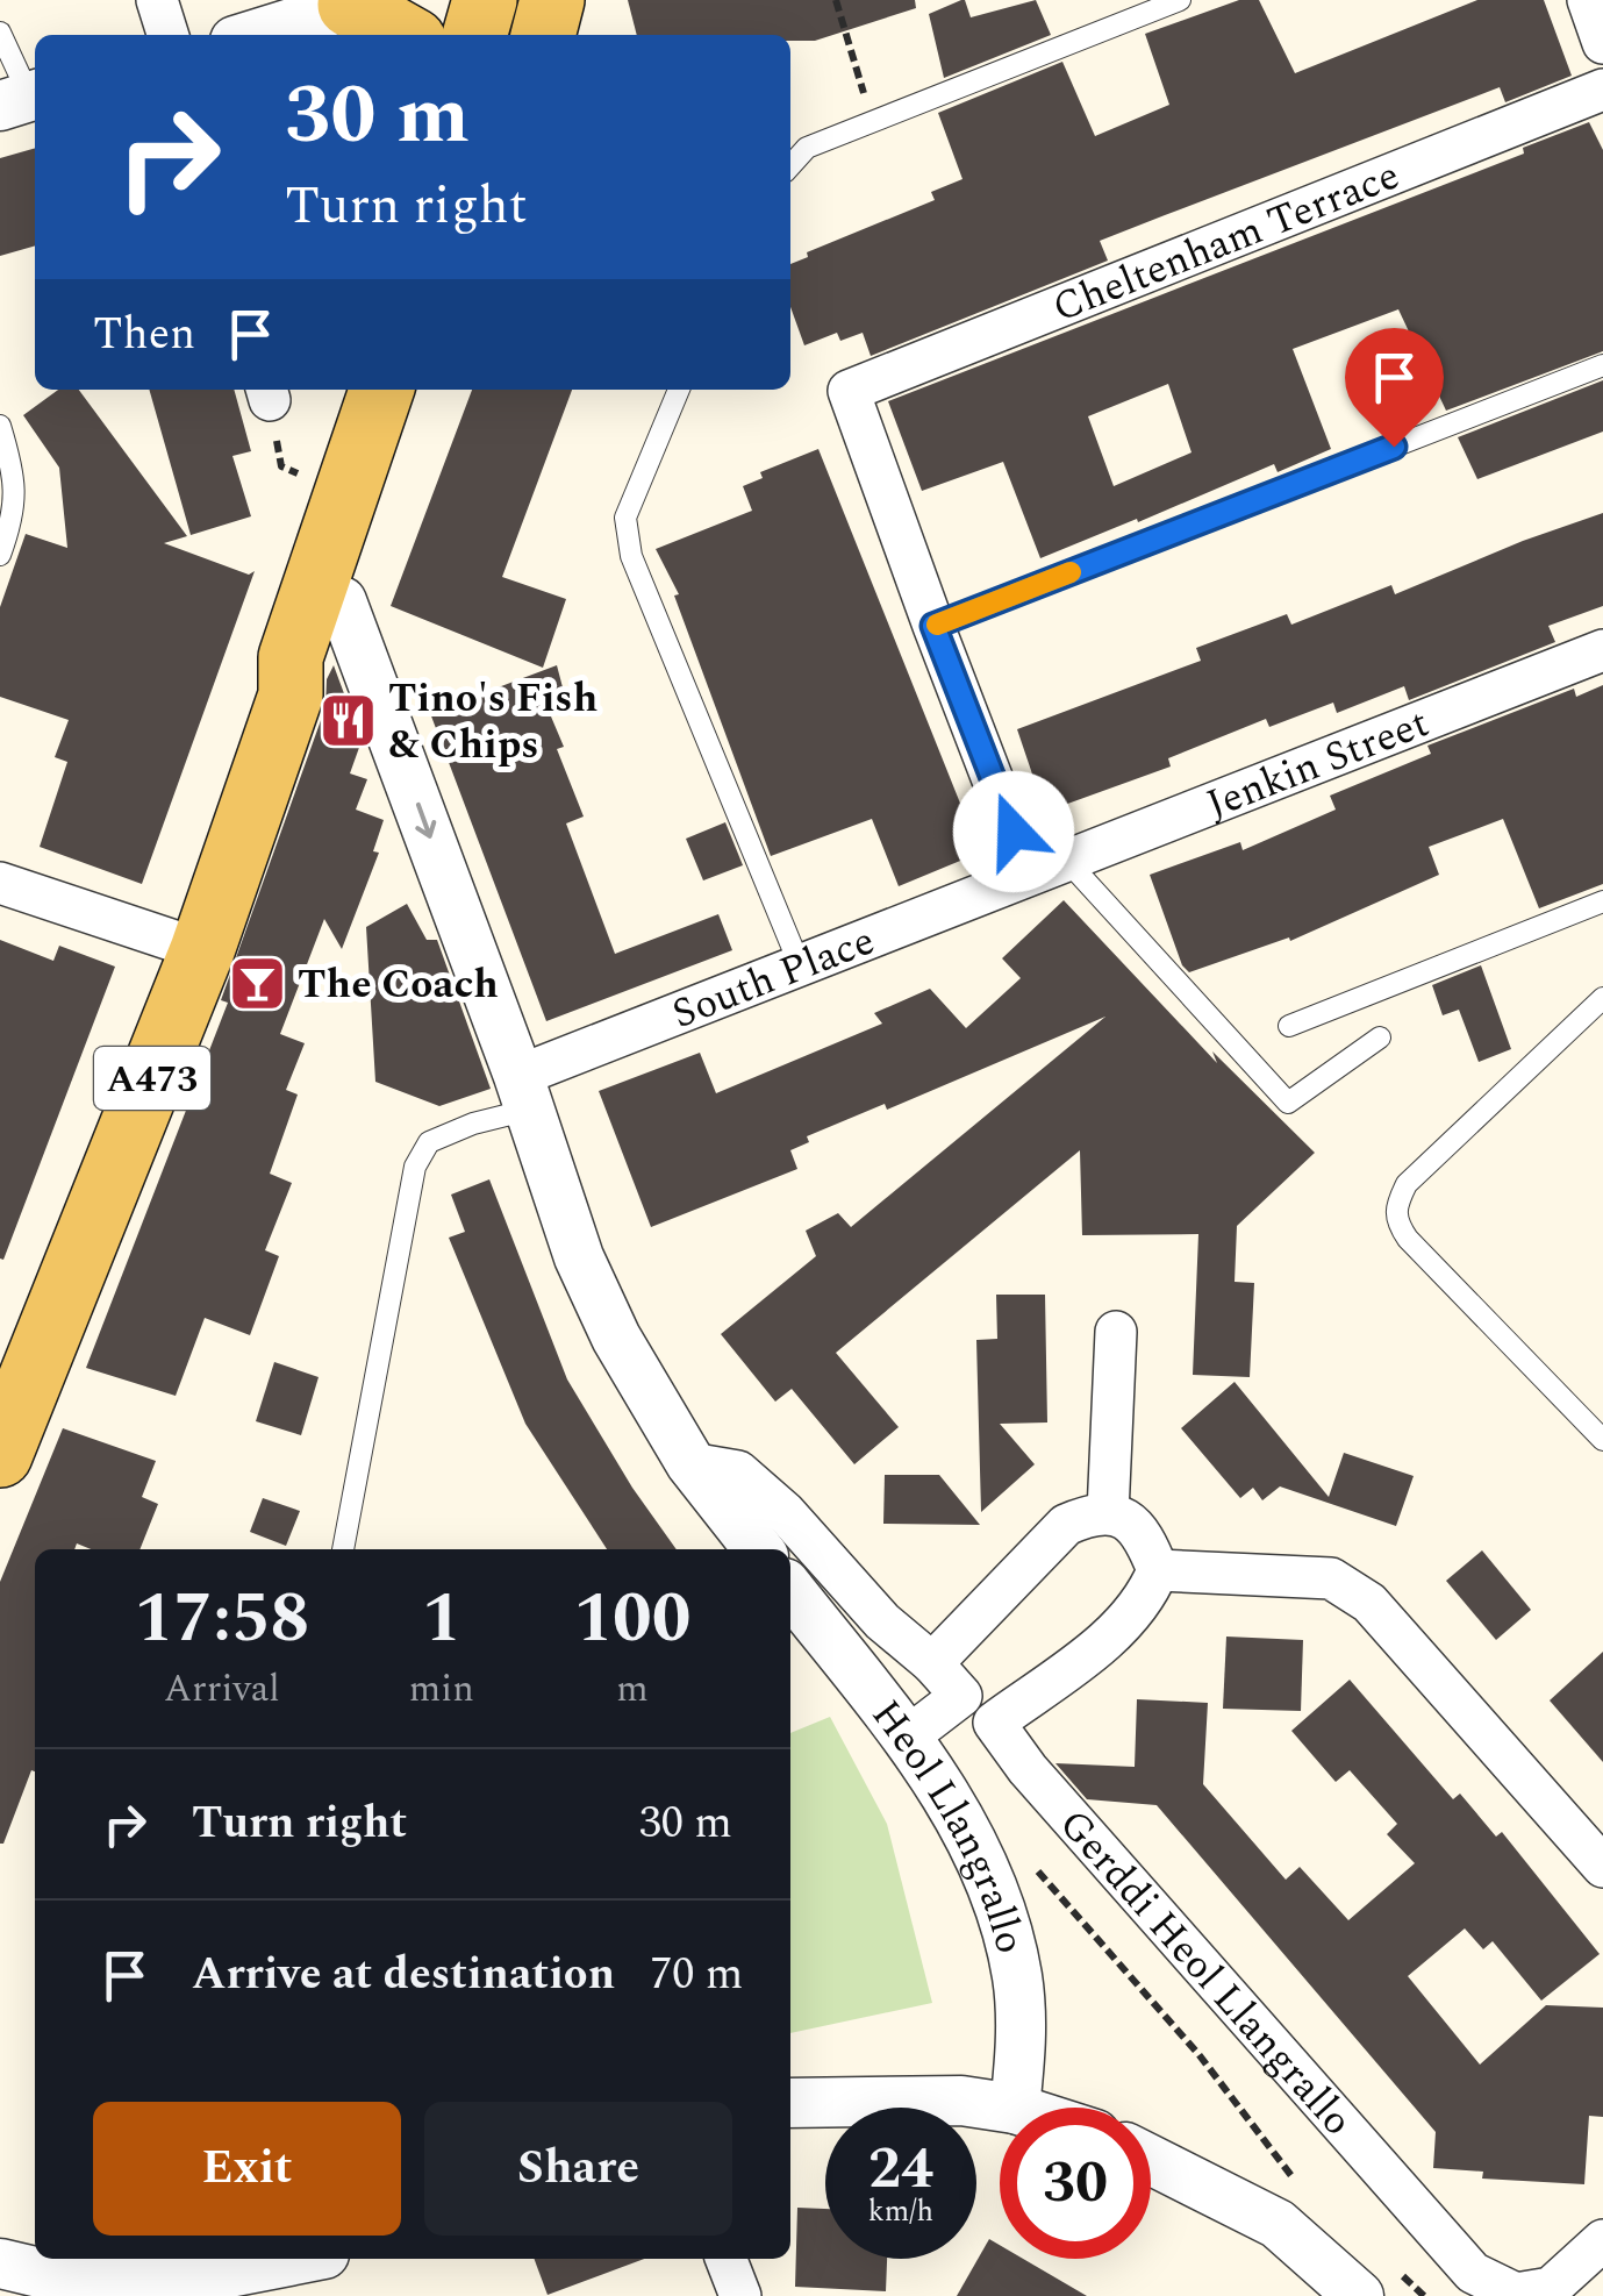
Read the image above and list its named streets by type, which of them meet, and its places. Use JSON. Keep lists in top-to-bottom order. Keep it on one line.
{"streets":{"main road":["A473"],"street":["Cheltenham Terrace","Jenkin Street","South Place","Heol Llangrallo","Gerddi Heol Llangrallo"]},"crossings":[["Jenkin Street","South Place"]],"places":{"restaurant":["Tino's Fish & Chips"],"bar":["The Coach"]},"page":{"turn":["30 m","Turn right"],"then":"Then","eta":["17:58","Arrival","1","min","100","m"],"list":[{"name":"Turn right","value":"30 m"},{"name":"Arrive at destination","value":"70 m"}],"buttons":["Exit","Share"],"speed":"24 km/h","limit":"30"}}
